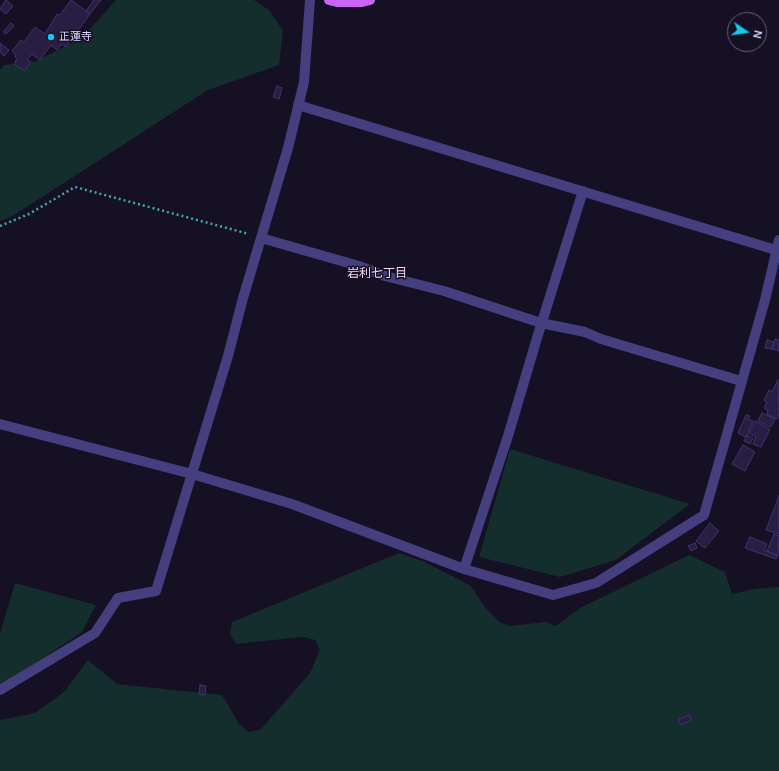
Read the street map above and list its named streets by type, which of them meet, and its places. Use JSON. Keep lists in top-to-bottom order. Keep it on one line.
{"districts":["岩利七丁目"],"places":["正蓮寺"],"north":"right"}
